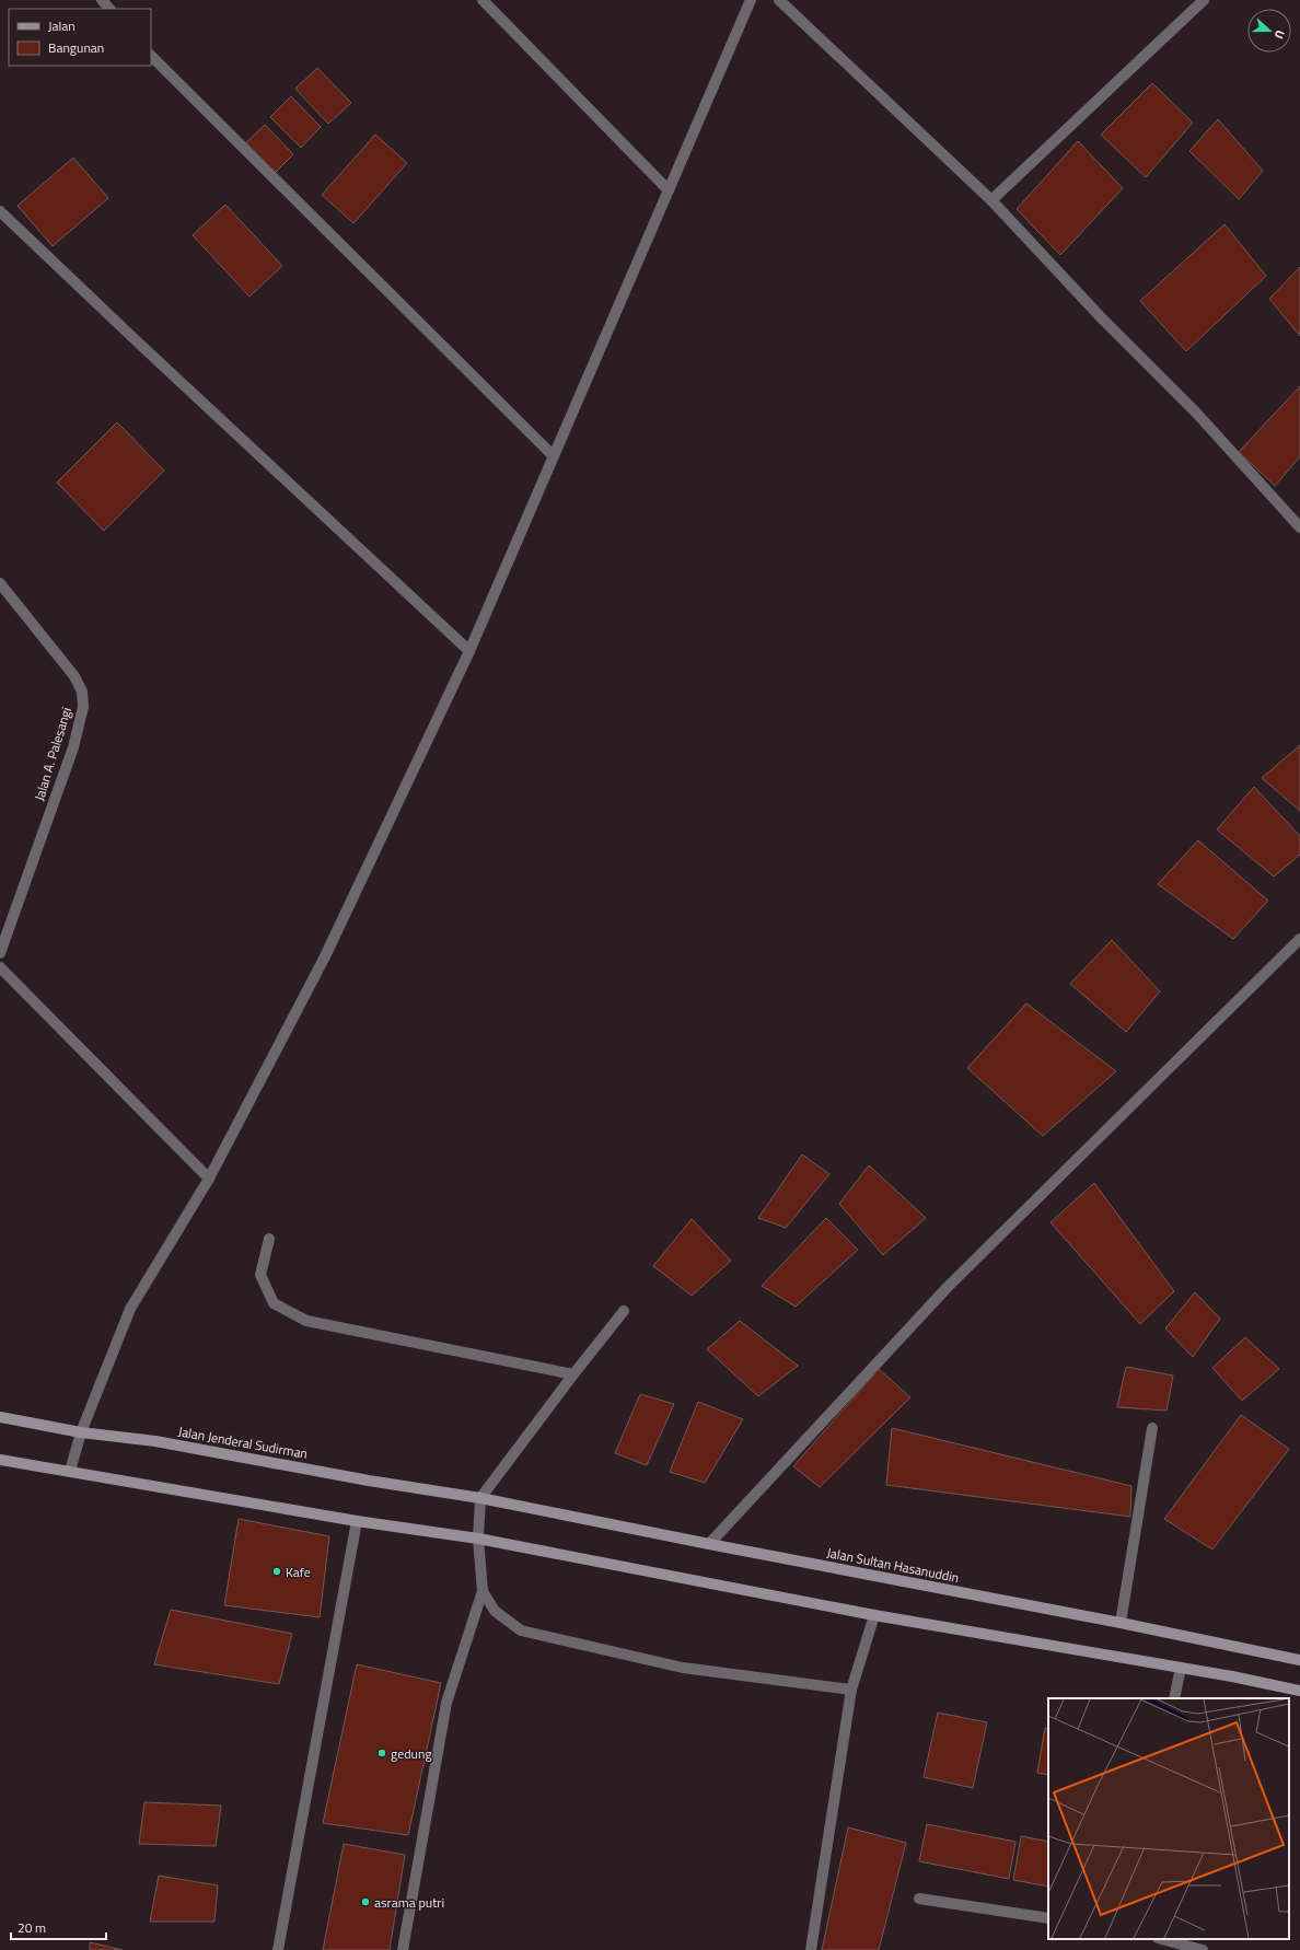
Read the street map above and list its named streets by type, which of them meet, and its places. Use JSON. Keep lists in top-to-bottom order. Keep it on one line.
{"streets":{"main road":["Jalan Jenderal Sudirman","Jalan Sultan Hasanuddin"],"street":["Jalan A. Palesangi"]},"crossings":[["Jalan Jenderal Sudirman","Jalan Sultan Hasanuddin"]],"places":["Kafe","gedung","asrama putri"],"legend":["Jalan","Bangunan"],"scale_bar":"20 m","north":"right"}
